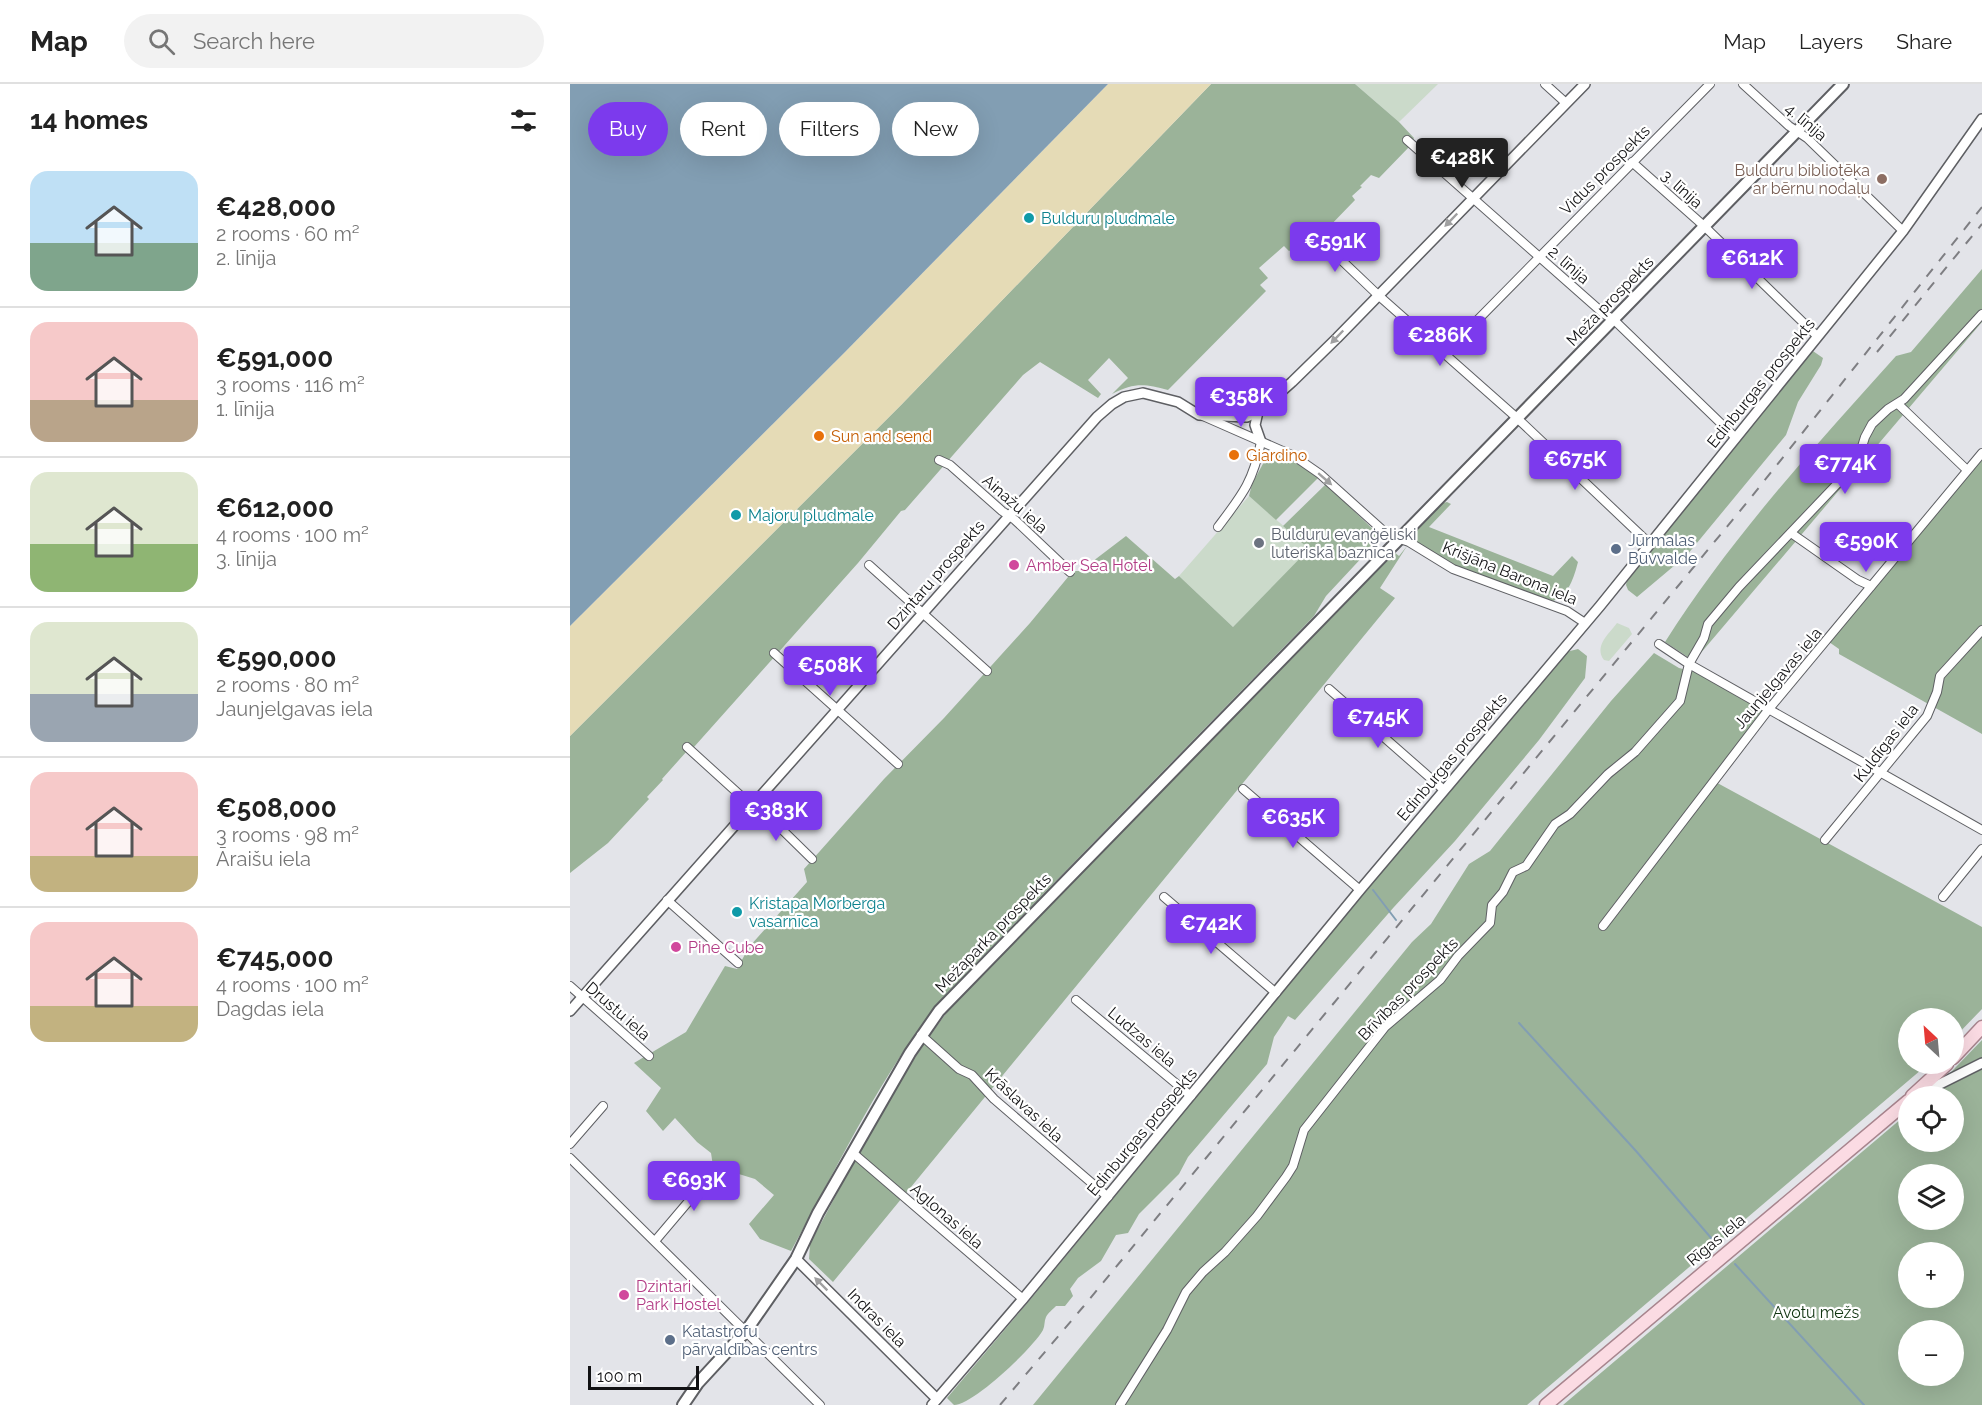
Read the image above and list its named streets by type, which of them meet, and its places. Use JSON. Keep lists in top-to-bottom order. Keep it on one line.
{"streets":{"main road":["Meža prospekts","Mežaparka prospekts","Rīgas iela"],"street":["4. līnija","Vidus prospekts","3. līnija","2. līnija","Edinburgas prospekts","Ainažu iela","Krišjāņa Barona iela","Dzintaru prospekts","Jaunjelgavas iela","Kuldīgas iela","Brīvības prospekts","Drustu iela","Ludzas iela","Krāslavas iela","Aglonas iela","Indras iela"]},"crossings":[["4. līnija","Meža prospekts"],["4. līnija","Edinburgas prospekts"],["Vidus prospekts","3. līnija"],["Vidus prospekts","2. līnija"],["3. līnija","Meža prospekts"],["3. līnija","Edinburgas prospekts"],["2. līnija","Meža prospekts"],["2. līnija","Edinburgas prospekts"],["Meža prospekts","Krišjāņa Barona iela"],["Meža prospekts","Mežaparka prospekts"],["Edinburgas prospekts","Krišjāņa Barona iela"],["Edinburgas prospekts","Ludzas iela"],["Edinburgas prospekts","Krāslavas iela"],["Edinburgas prospekts","Aglonas iela"],["Edinburgas prospekts","Indras iela"],["Ainažu iela","Dzintaru prospekts"],["Krišjāņa Barona iela","Dzintaru prospekts"],["Krišjāņa Barona iela","Mežaparka prospekts"],["Dzintaru prospekts","Drustu iela"],["Mežaparka prospekts","Krāslavas iela"],["Mežaparka prospekts","Aglonas iela"],["Mežaparka prospekts","Indras iela"]],"one_way":["Indras iela"],"parks":["Avotu mežs"],"places":["Bulduru bibliotēka ar bērnu nodaļu","Bulduru pludmale","Sun and send","Giardino","Majoru pludmale","Bulduru evaņģēliski luteriskā baznīca","Jūrmalas Būvvalde","Amber Sea Hotel","Kristapa Morberga vasarnīca","Pine Cube","Dzintari Park Hostel","Katastrofu pārvaldības centrs"],"scale_bar":"100 m","north":"top left","page":{"header":"Map","search":"Search here","nav":["Map","Layers","Share"],"heading":"14 homes","chip":["Buy","Rent","Filters","New"],"price":["€428K","€591K","€612K","€286K","€358K","€675K","€774K","€590K","€508K","€745K","€383K","€635K","€742K","€693K"],"list":[{"name":"€428,000","note":"2 rooms · 60 m² · 2. līnija"},{"name":"€591,000","note":"3 rooms · 116 m² · 1. līnija"},{"name":"€612,000","note":"4 rooms · 100 m² · 3. līnija"},{"name":"€590,000","note":"2 rooms · 80 m² · Jaunjelgavas iela"},{"name":"€508,000","note":"3 rooms · 98 m² · Āraišu iela"},{"name":"€745,000","note":"4 rooms · 100 m² · Dagdas iela"}],"map_buttons":["+","−"],"scale":"100 m"}}
